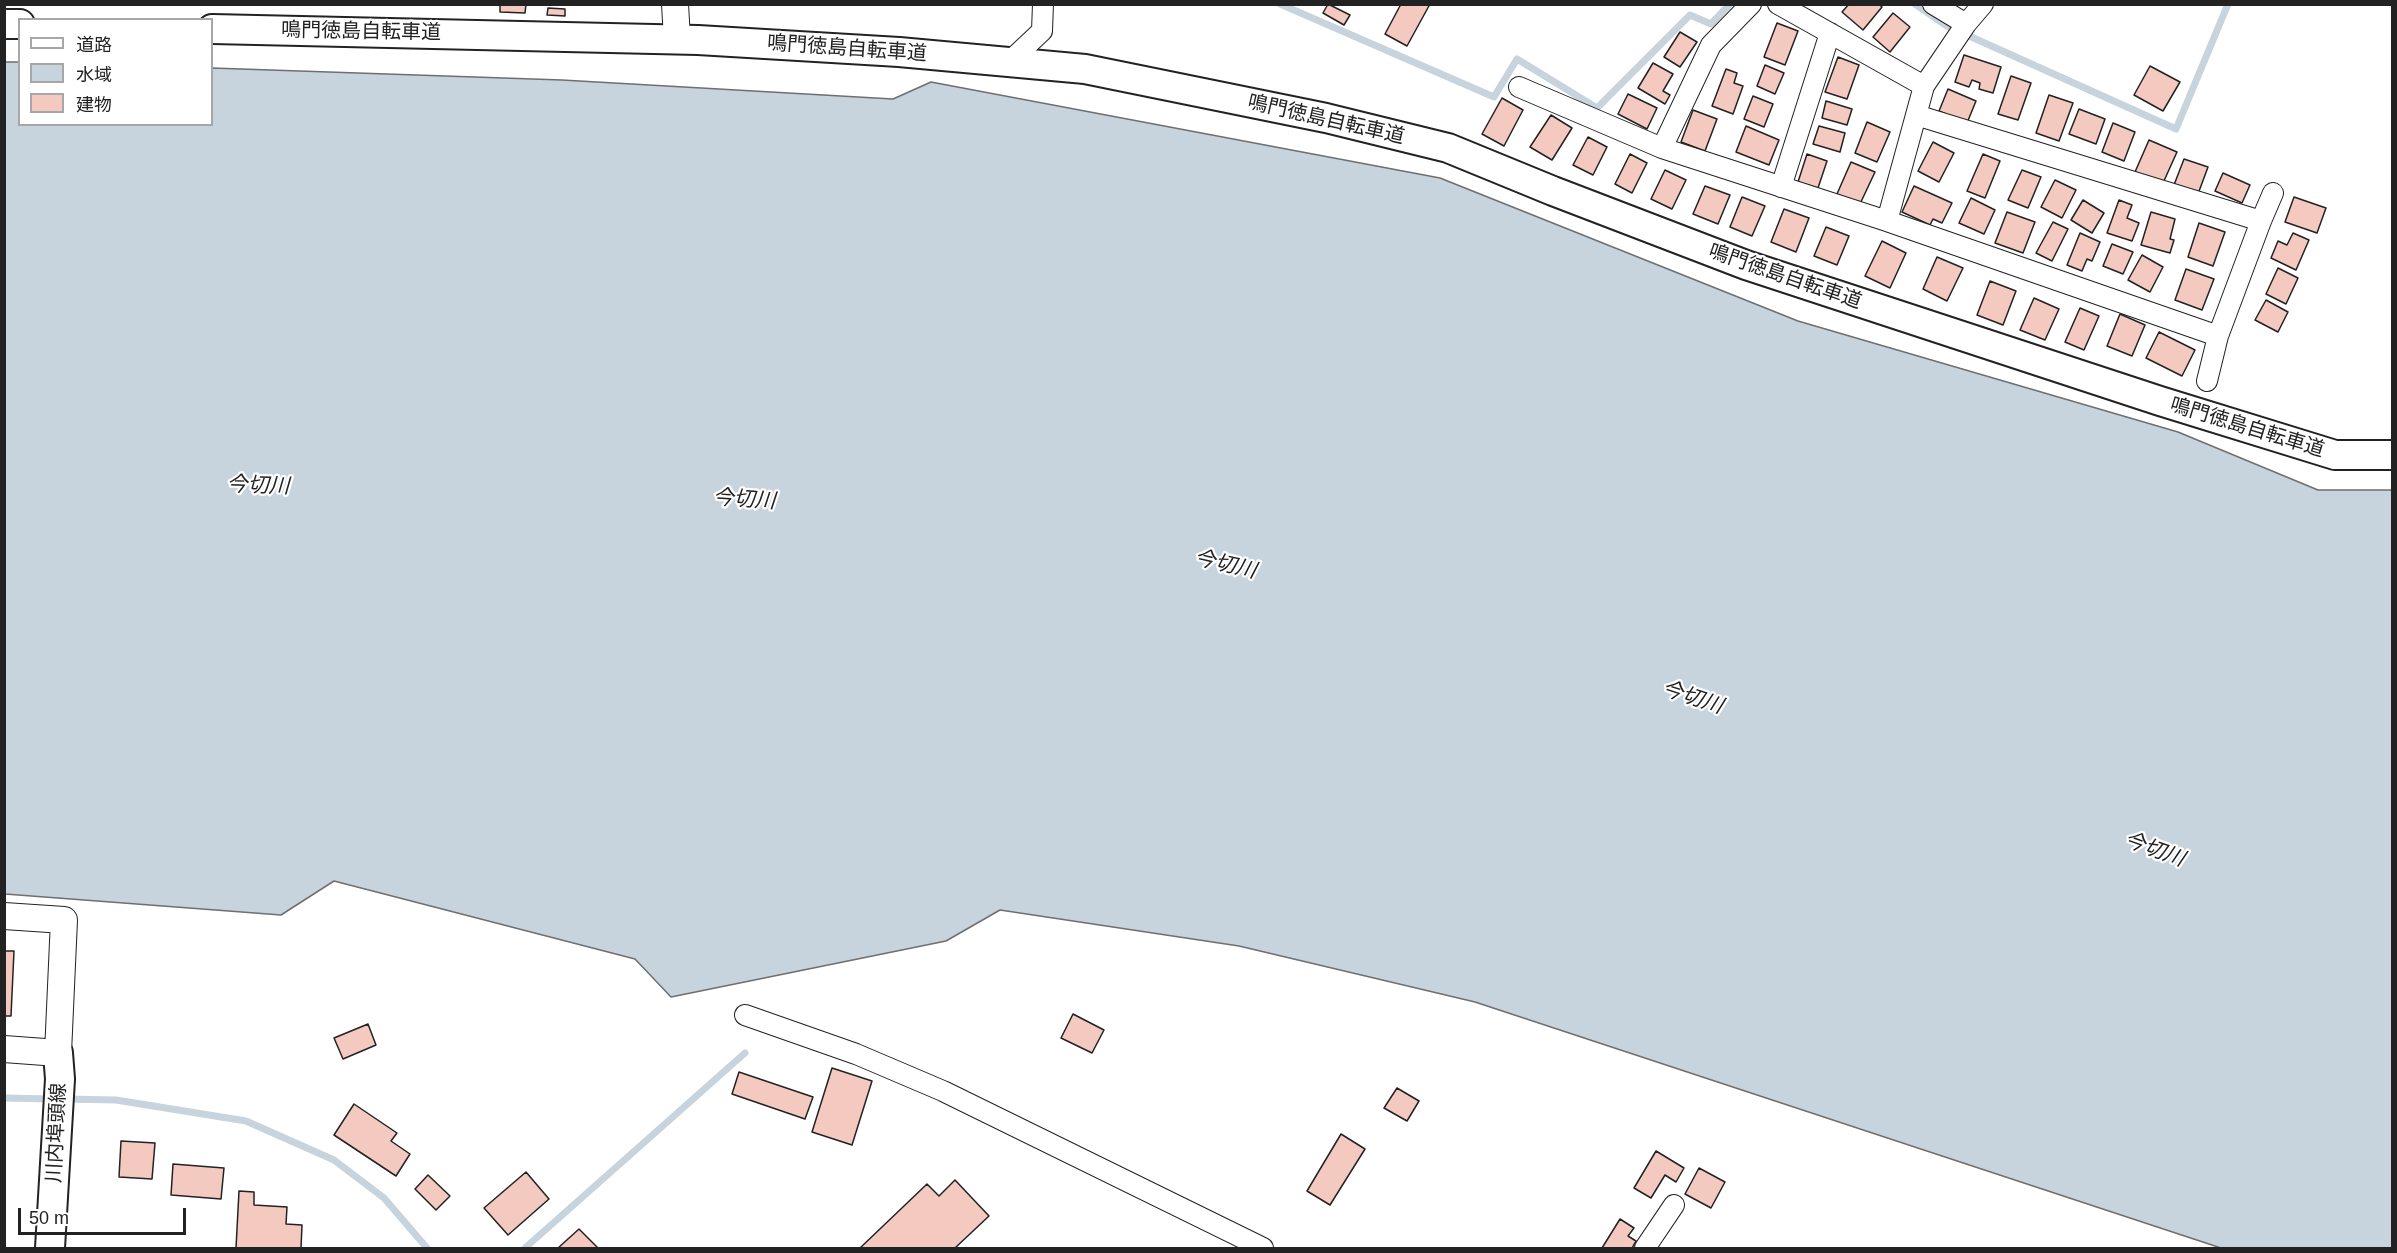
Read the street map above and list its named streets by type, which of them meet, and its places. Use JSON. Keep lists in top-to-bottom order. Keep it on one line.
{"streets":{"main road":["鳴門徳島自転車道","川内埠頭線"]},"water":["今切川"],"legend":["道路","水域","建物"],"scale_bar":"50 m"}
